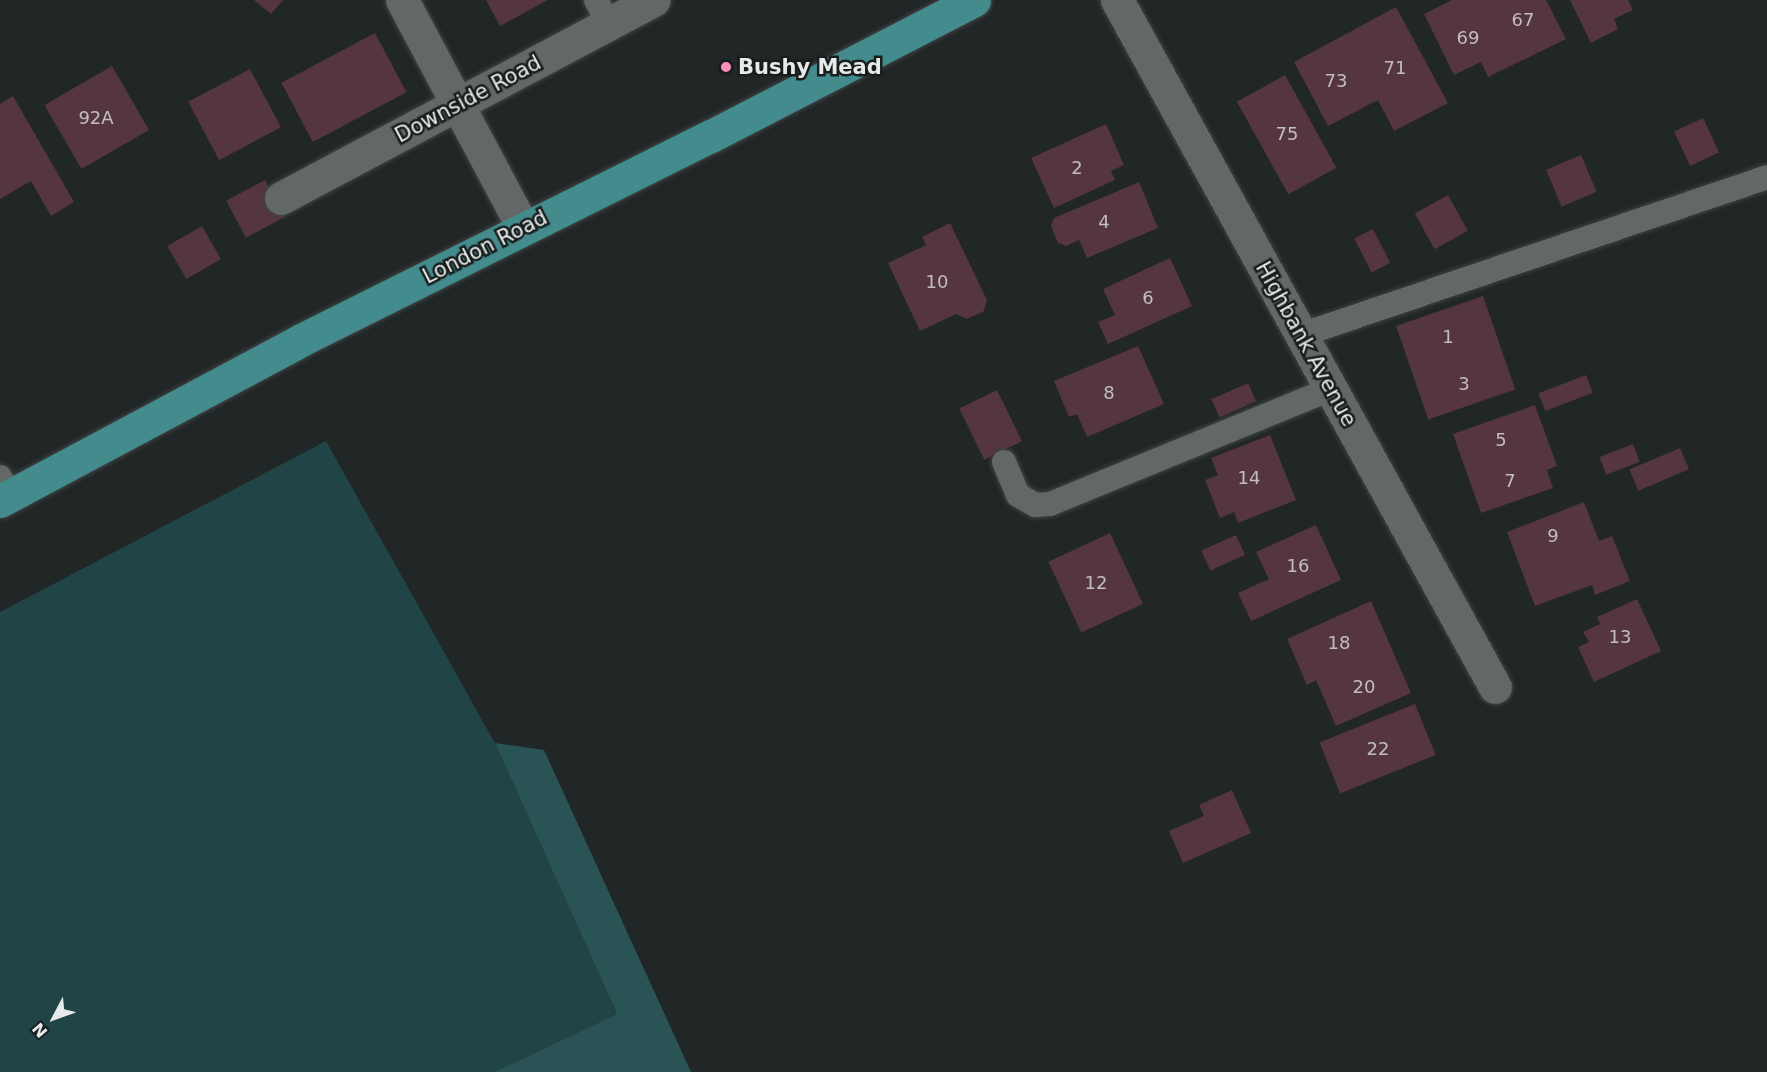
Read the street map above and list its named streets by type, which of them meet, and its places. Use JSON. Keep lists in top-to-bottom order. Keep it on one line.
{"streets":{"main road":["London Road"],"street":["Downside Road","Highbank Avenue"]},"places":["Bushy Mead"],"house_numbers":["67","69","71","73","92A","75","2","4","10","6","1","3","8","5","14","7","9","16","12","13","18","20","22"],"north":"bottom left"}
